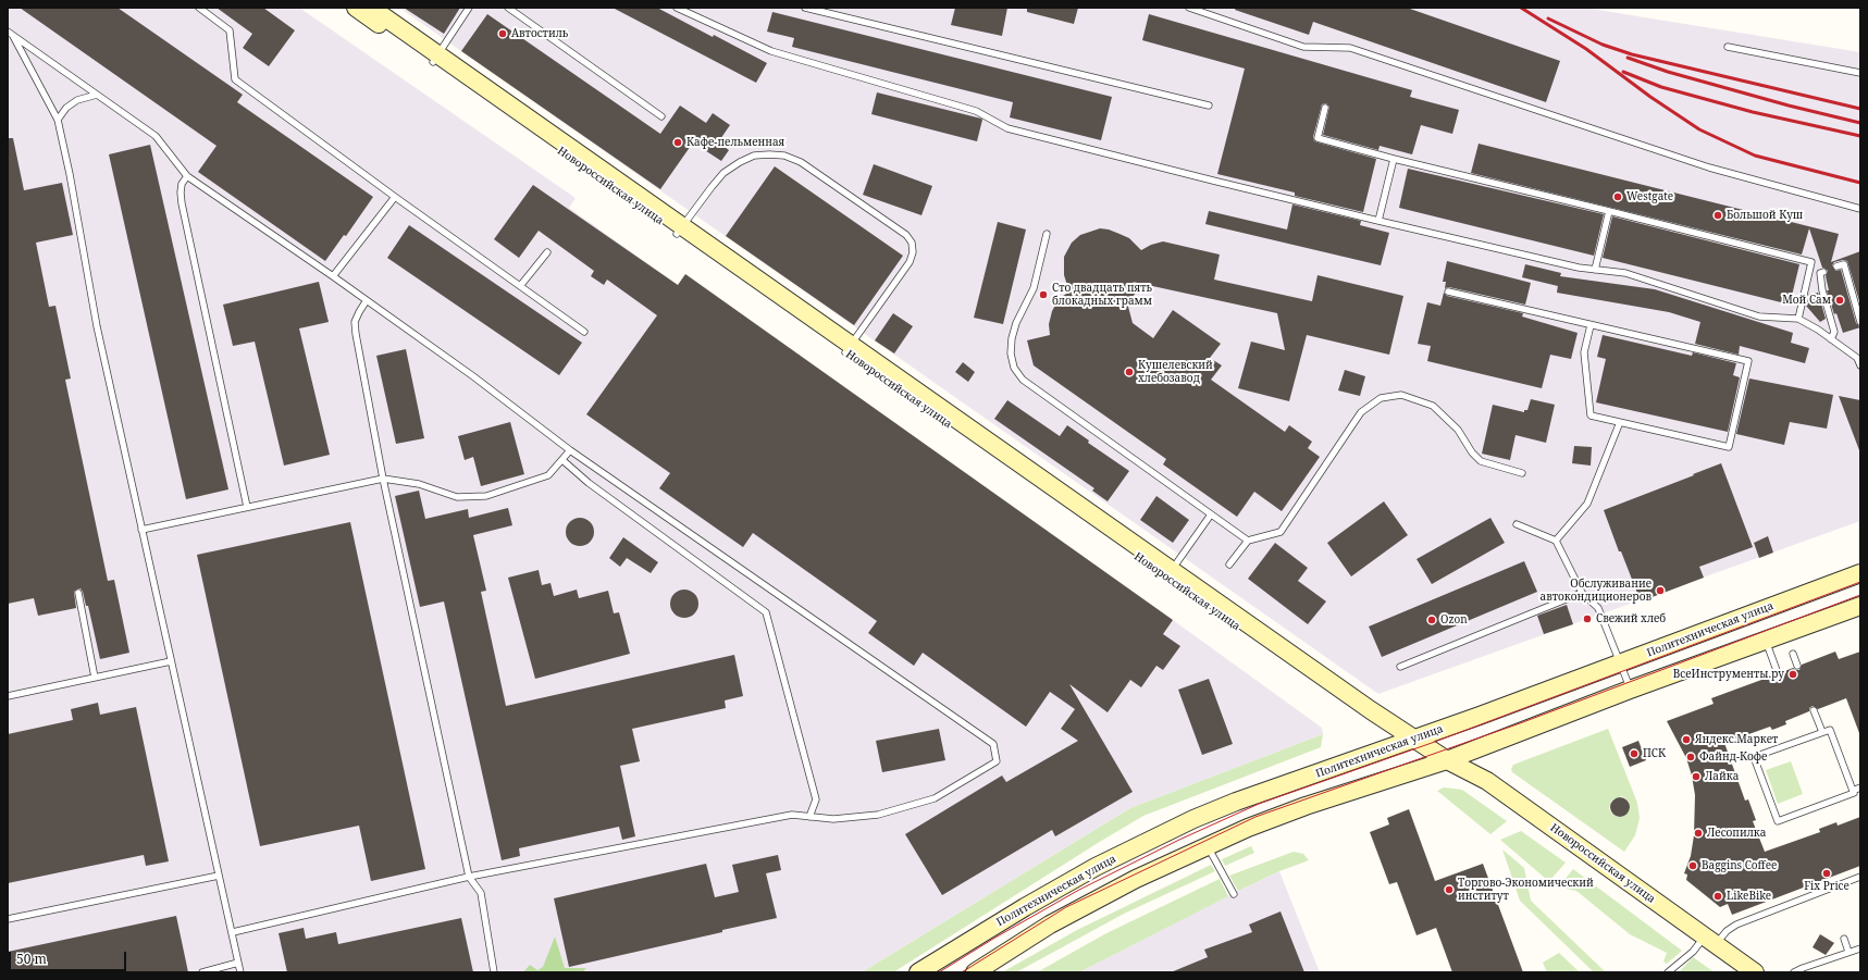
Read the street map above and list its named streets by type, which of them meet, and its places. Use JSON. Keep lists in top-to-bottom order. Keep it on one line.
{"streets":{"main road":["Новороссийская улица","Политехническая улица"]},"crossings":[["Новороссийская улица","Политехническая улица"]],"places":["Автостиль","Кафе-пельменная","Westgate","Большой Куш","Сто двадцать пять блокадных грамм","Мой Сам","Кушелевский хлебозавод","Обслуживание автокондиционеров","Свежий хлеб","Ozon","ВсеИнструменты.ру","Яндекс.Маркет","ПСК","Файнд-Кофе","Лайка","Лесопилка","Baggins Coffee","Fix Price","Торгово-Экономический институт","LikeBike"],"scale_bar":"50 m"}
